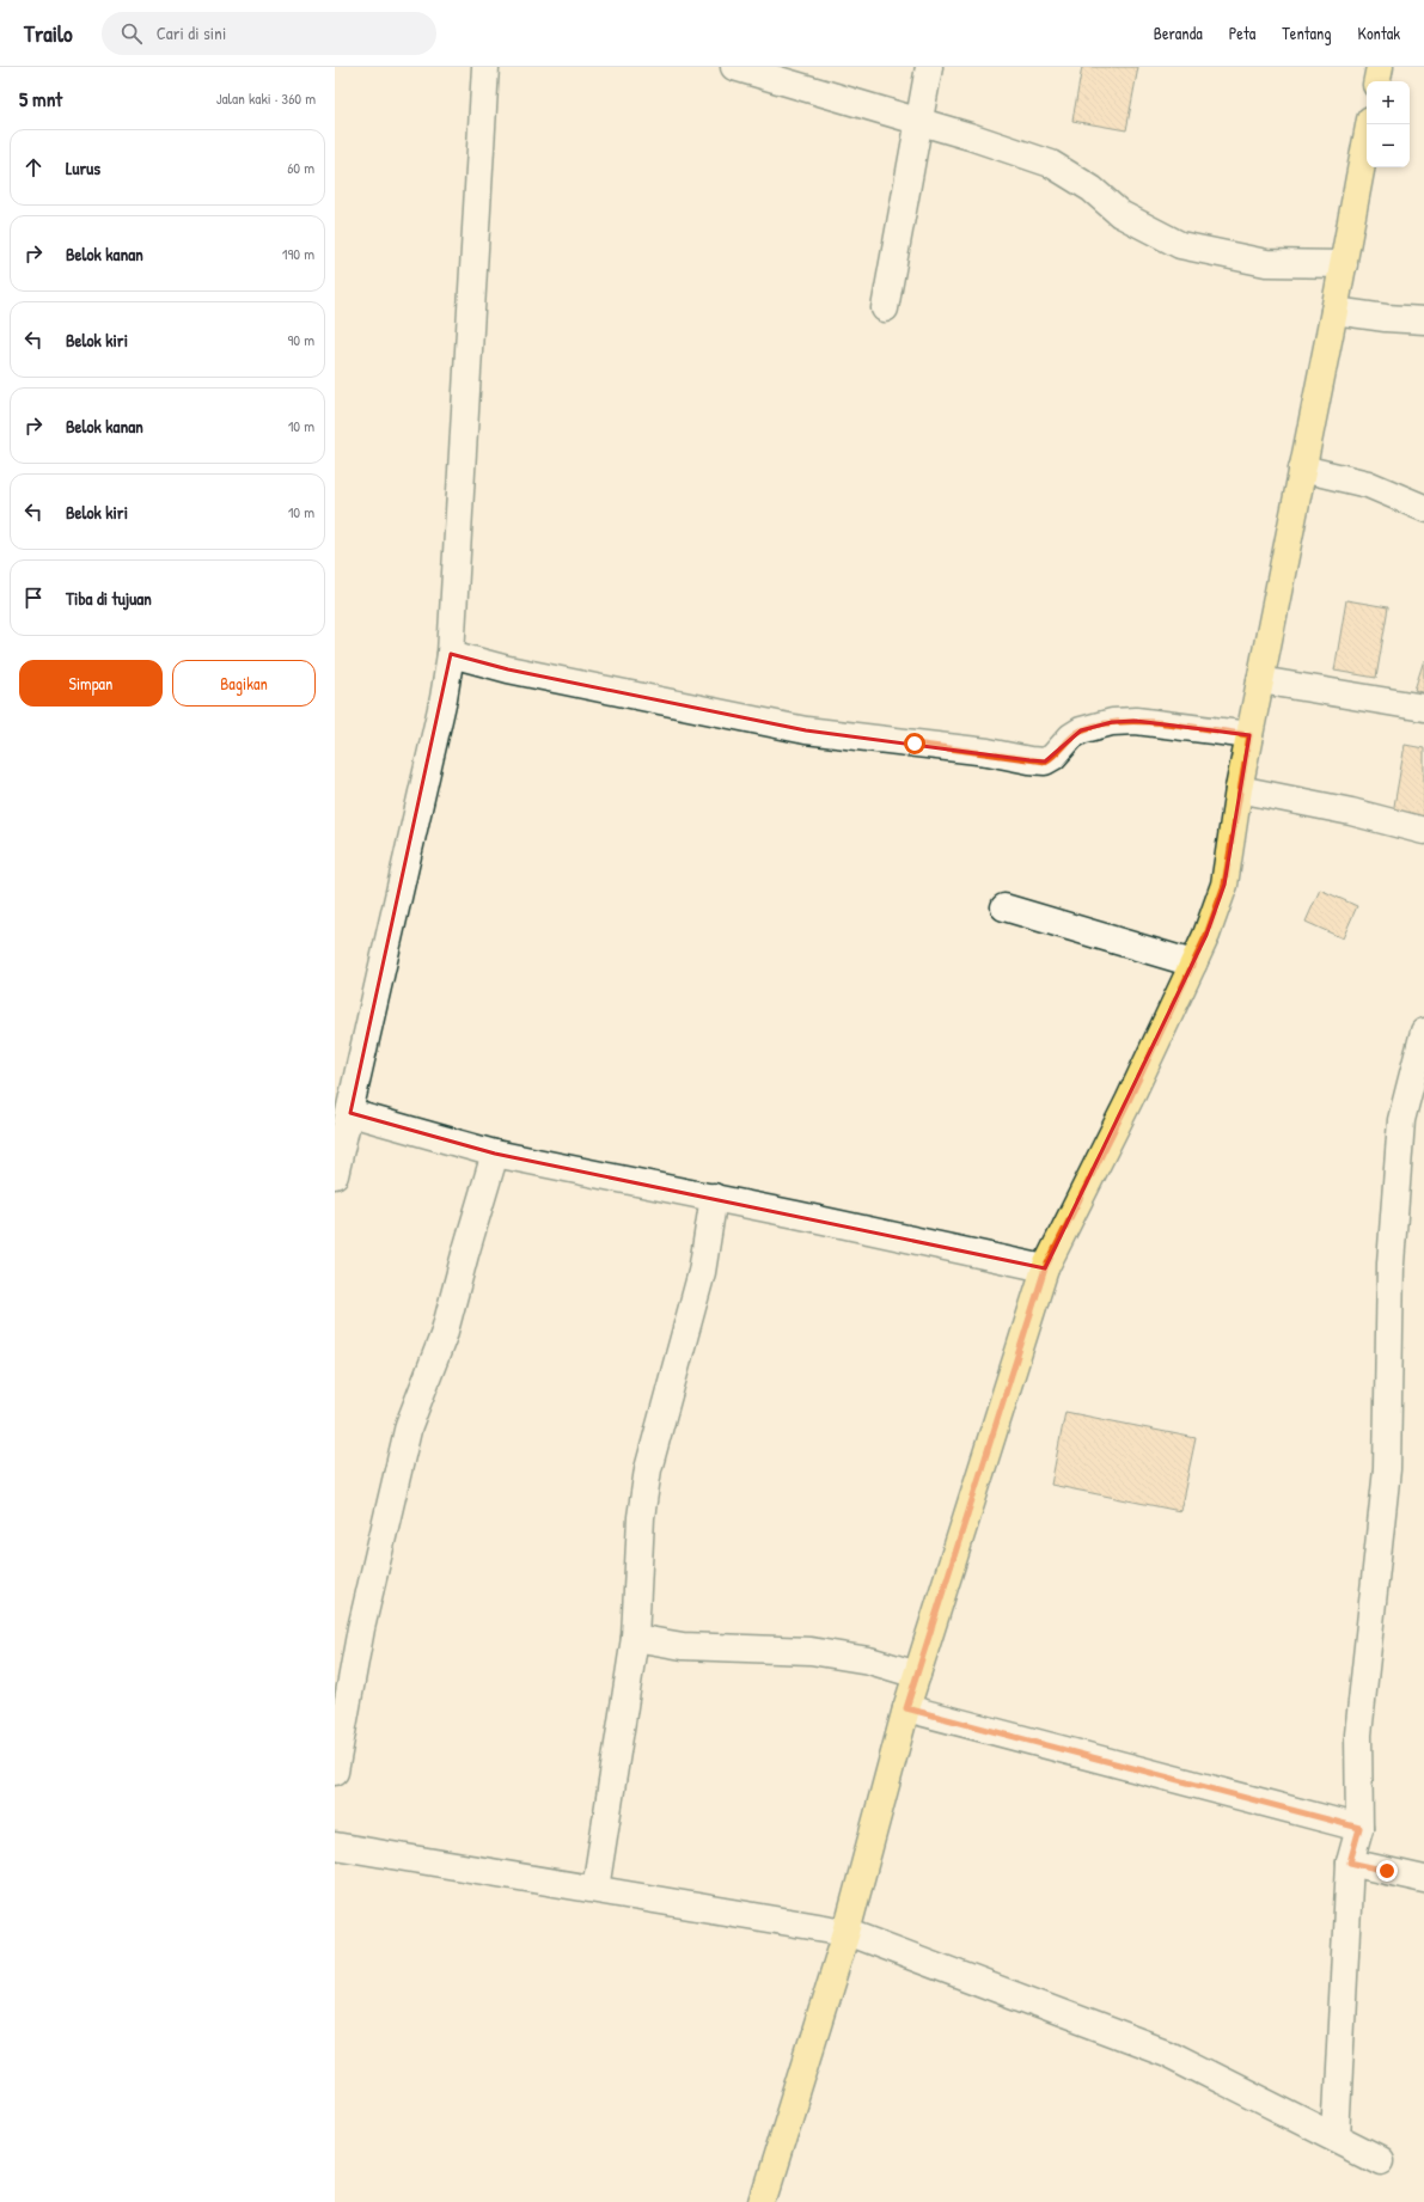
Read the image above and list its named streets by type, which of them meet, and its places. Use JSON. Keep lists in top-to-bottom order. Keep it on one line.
{"page":{"header":"Trailo","search":"Cari di sini","nav":["Beranda","Peta","Tentang","Kontak"],"heading":["5 mnt","Jalan kaki · 360 m"],"map_buttons":["+","−"],"list":[["Lurus","60 m"],["Belok kanan","190 m"],["Belok kiri","90 m"],["Belok kanan","10 m"],["Belok kiri","10 m"],"Tiba di tujuan"],"buttons":["Simpan","Bagikan"]}}
